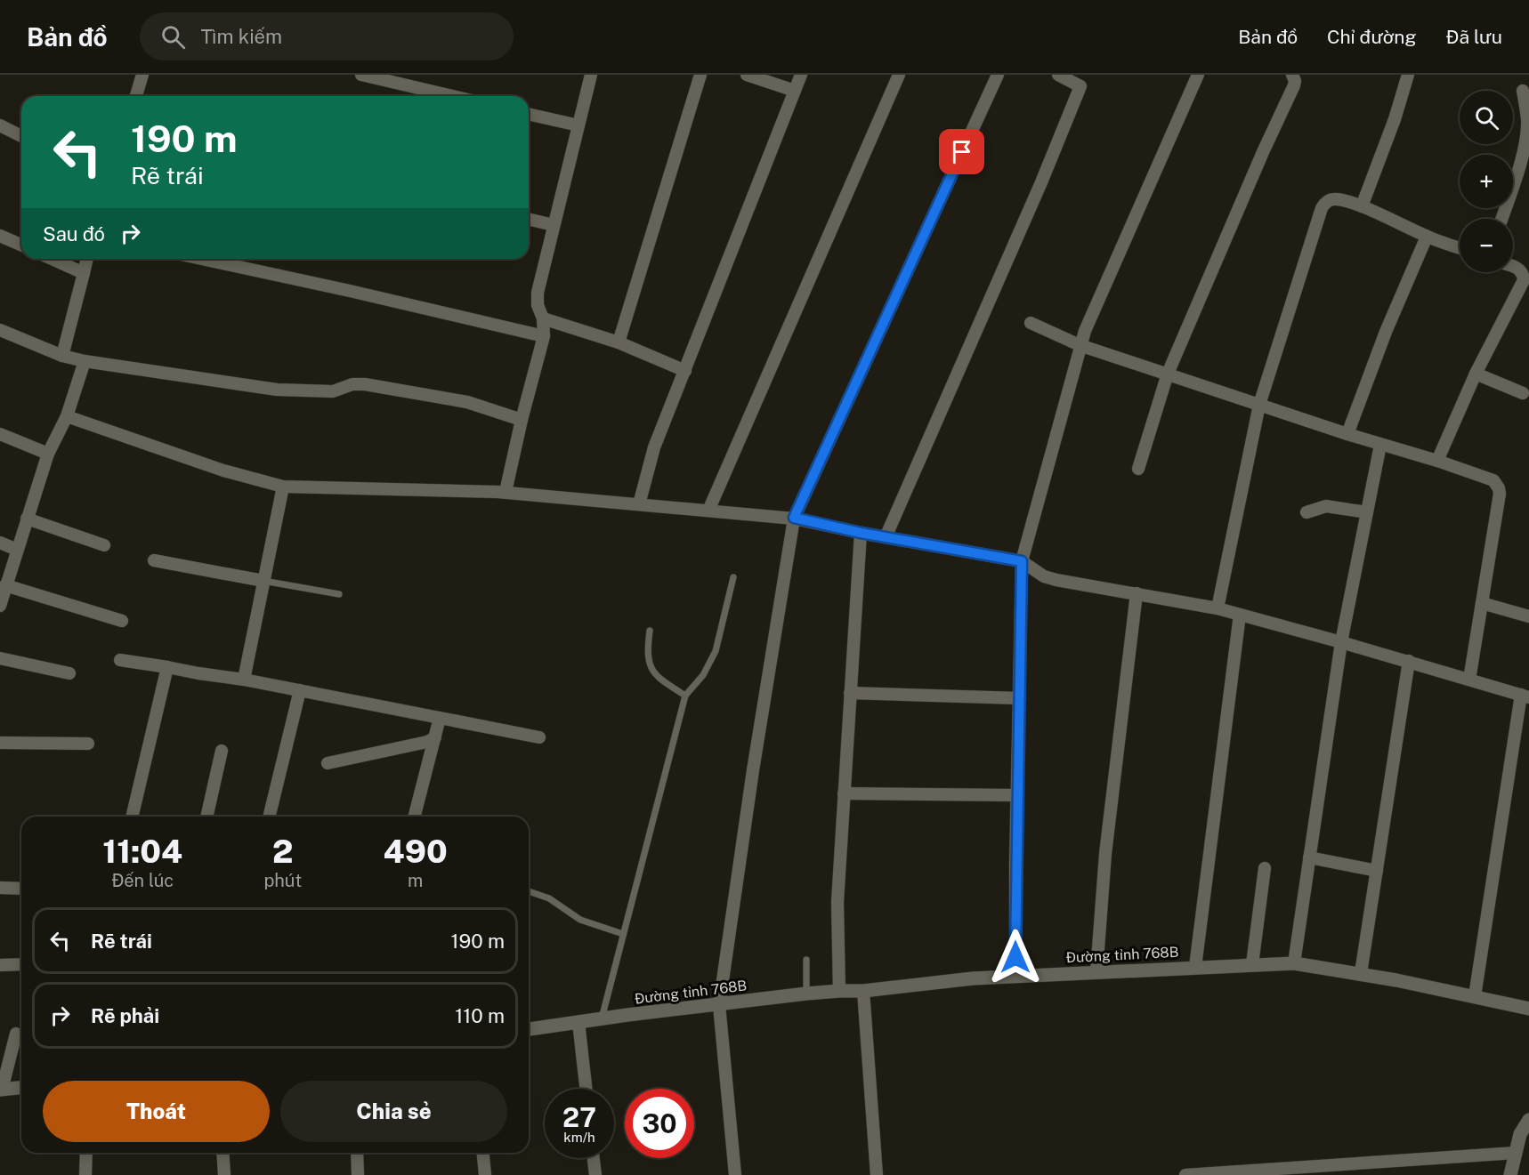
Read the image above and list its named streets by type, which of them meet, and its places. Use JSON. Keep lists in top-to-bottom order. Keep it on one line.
{"streets":{"street":["Đường tỉnh 768B"]},"page":{"header":"Bản đồ","search":"Tìm kiếm","nav":["Bản đồ","Chỉ đường","Đã lưu"],"map_buttons":["+","−"],"turn":["190 m","Rẽ trái"],"then":"Sau đó","eta":["11:04","Đến lúc","2","phút","490","m"],"list":[{"name":"Rẽ trái","value":"190 m"},{"name":"Rẽ phải","value":"110 m"}],"buttons":["Thoát","Chia sẻ"],"speed":"27 km/h","limit":"30"}}
